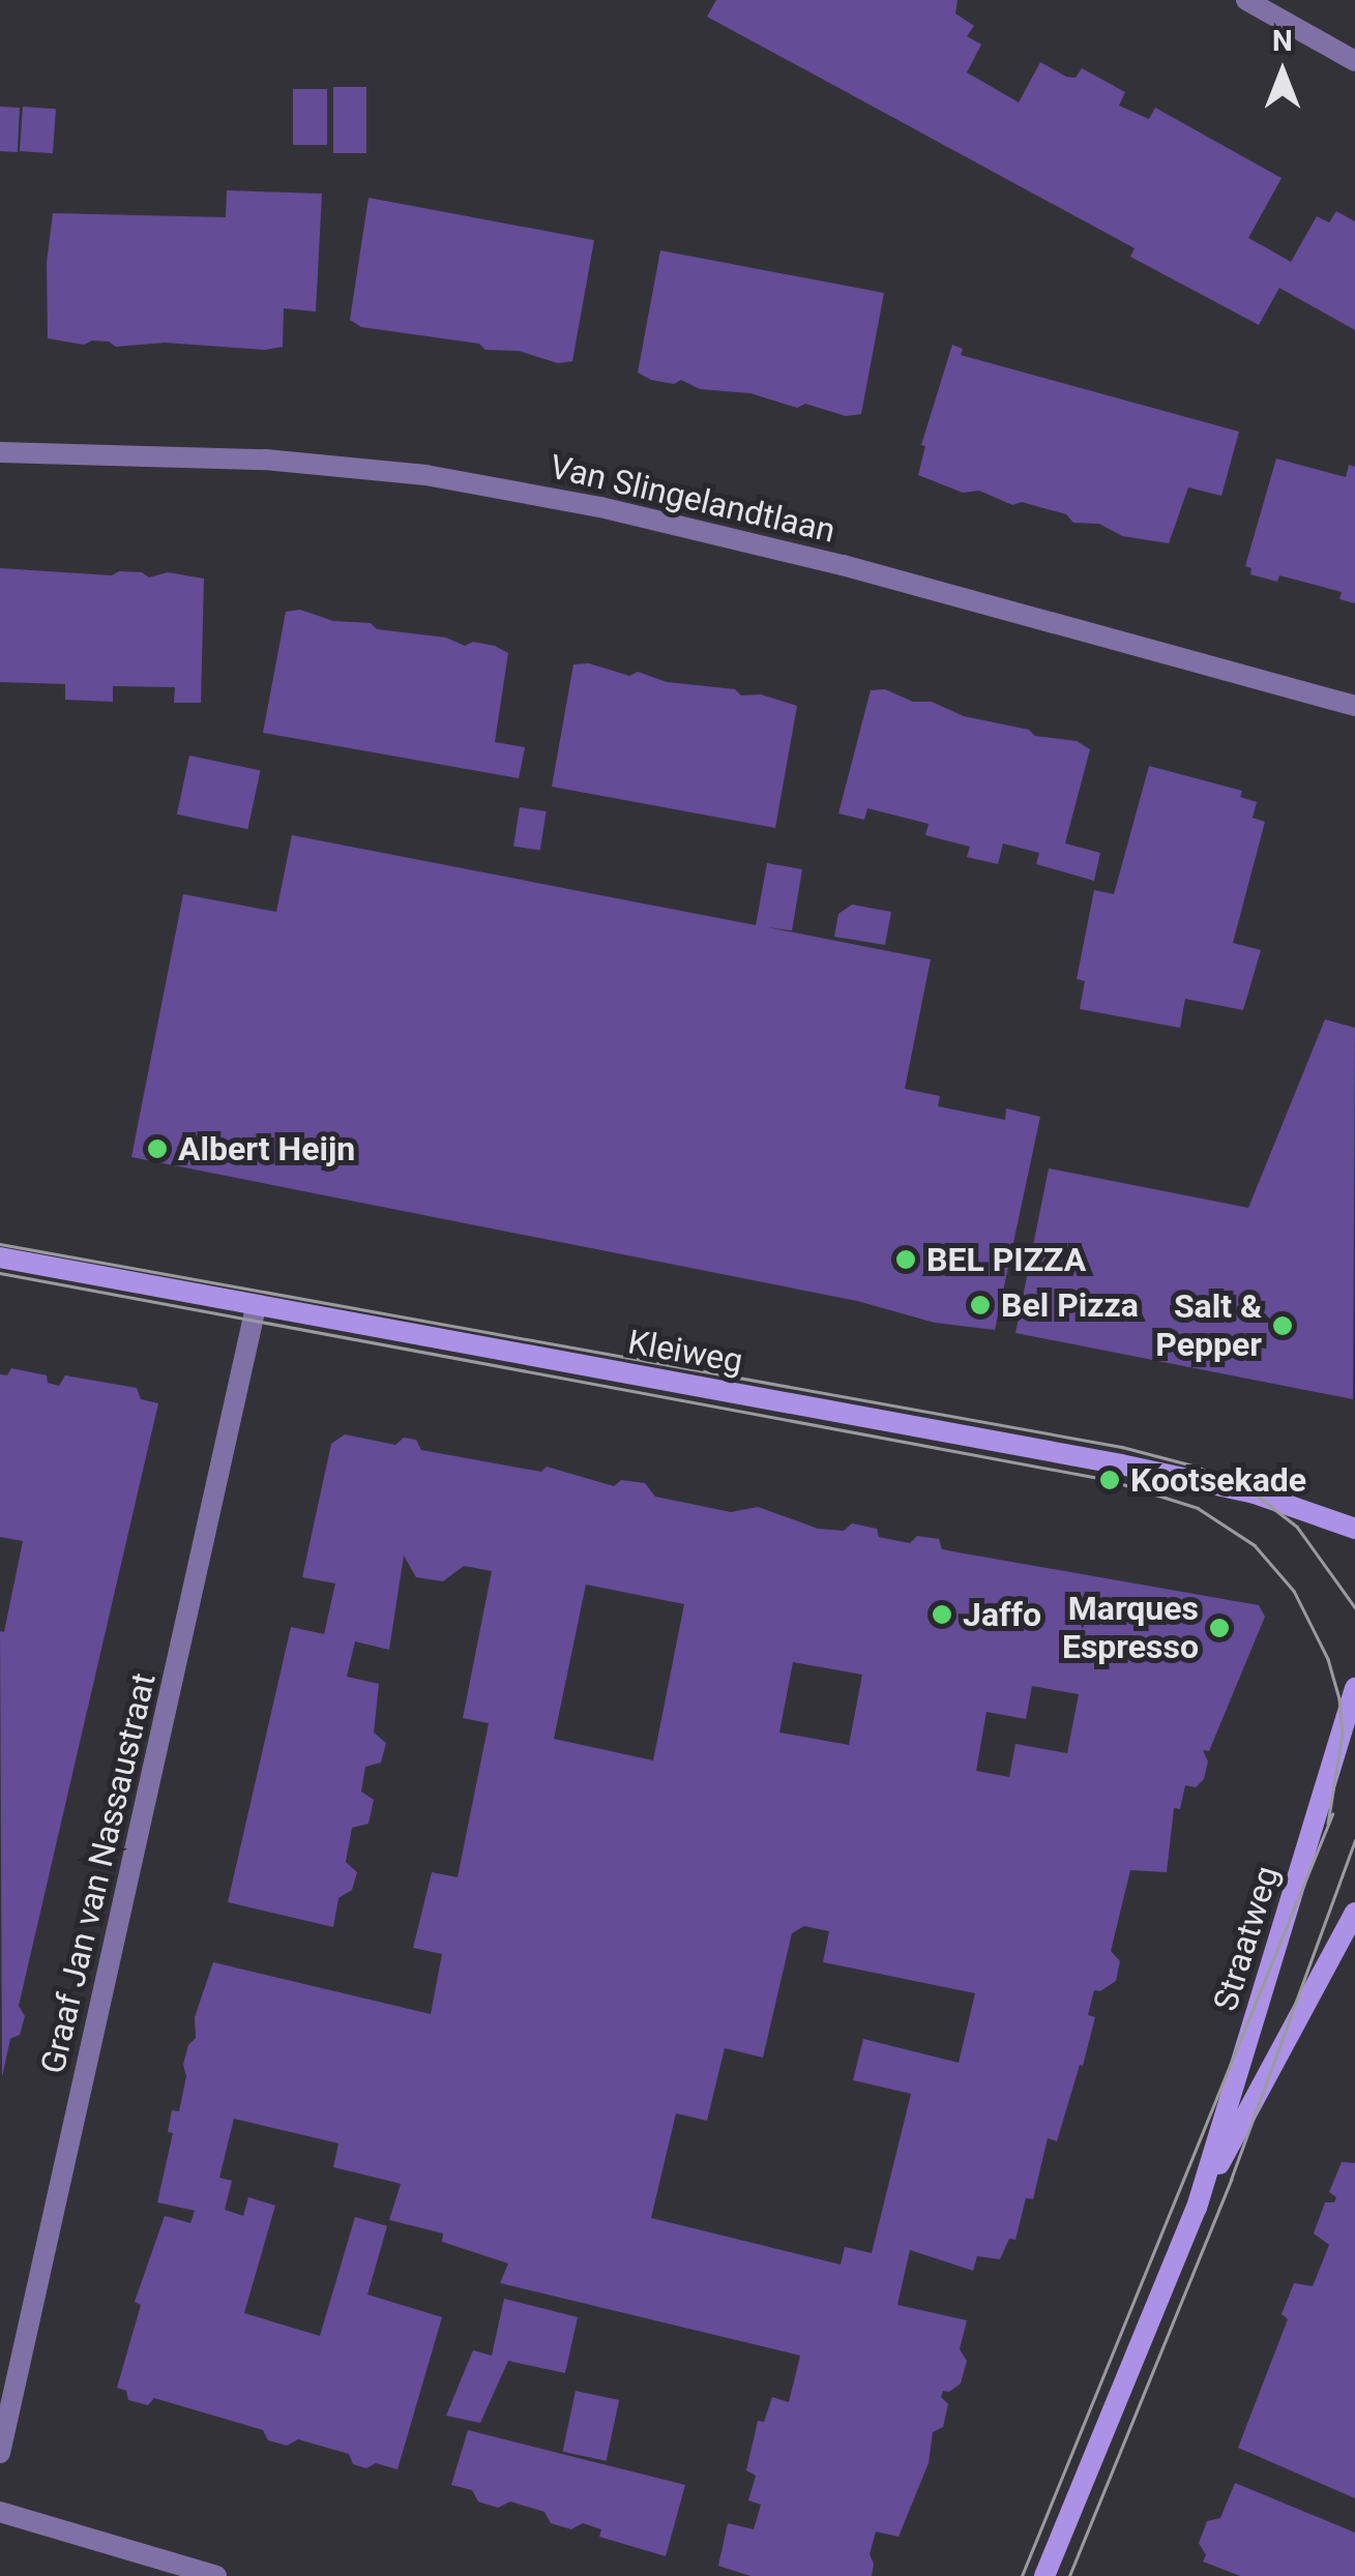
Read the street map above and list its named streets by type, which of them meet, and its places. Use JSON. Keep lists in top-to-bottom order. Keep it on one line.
{"streets":{"street":["Van Slingelandtlaan","Kleiweg","Graaf Jan van Nassaustraat","Straatweg"]},"crossings":[["Kleiweg","Graaf Jan van Nassaustraat"]],"places":["Albert Heijn","BEL PIZZA","Bel Pizza","Salt & Pepper","Kootsekade","Jaffo","Marques Espresso"],"north":"top"}
